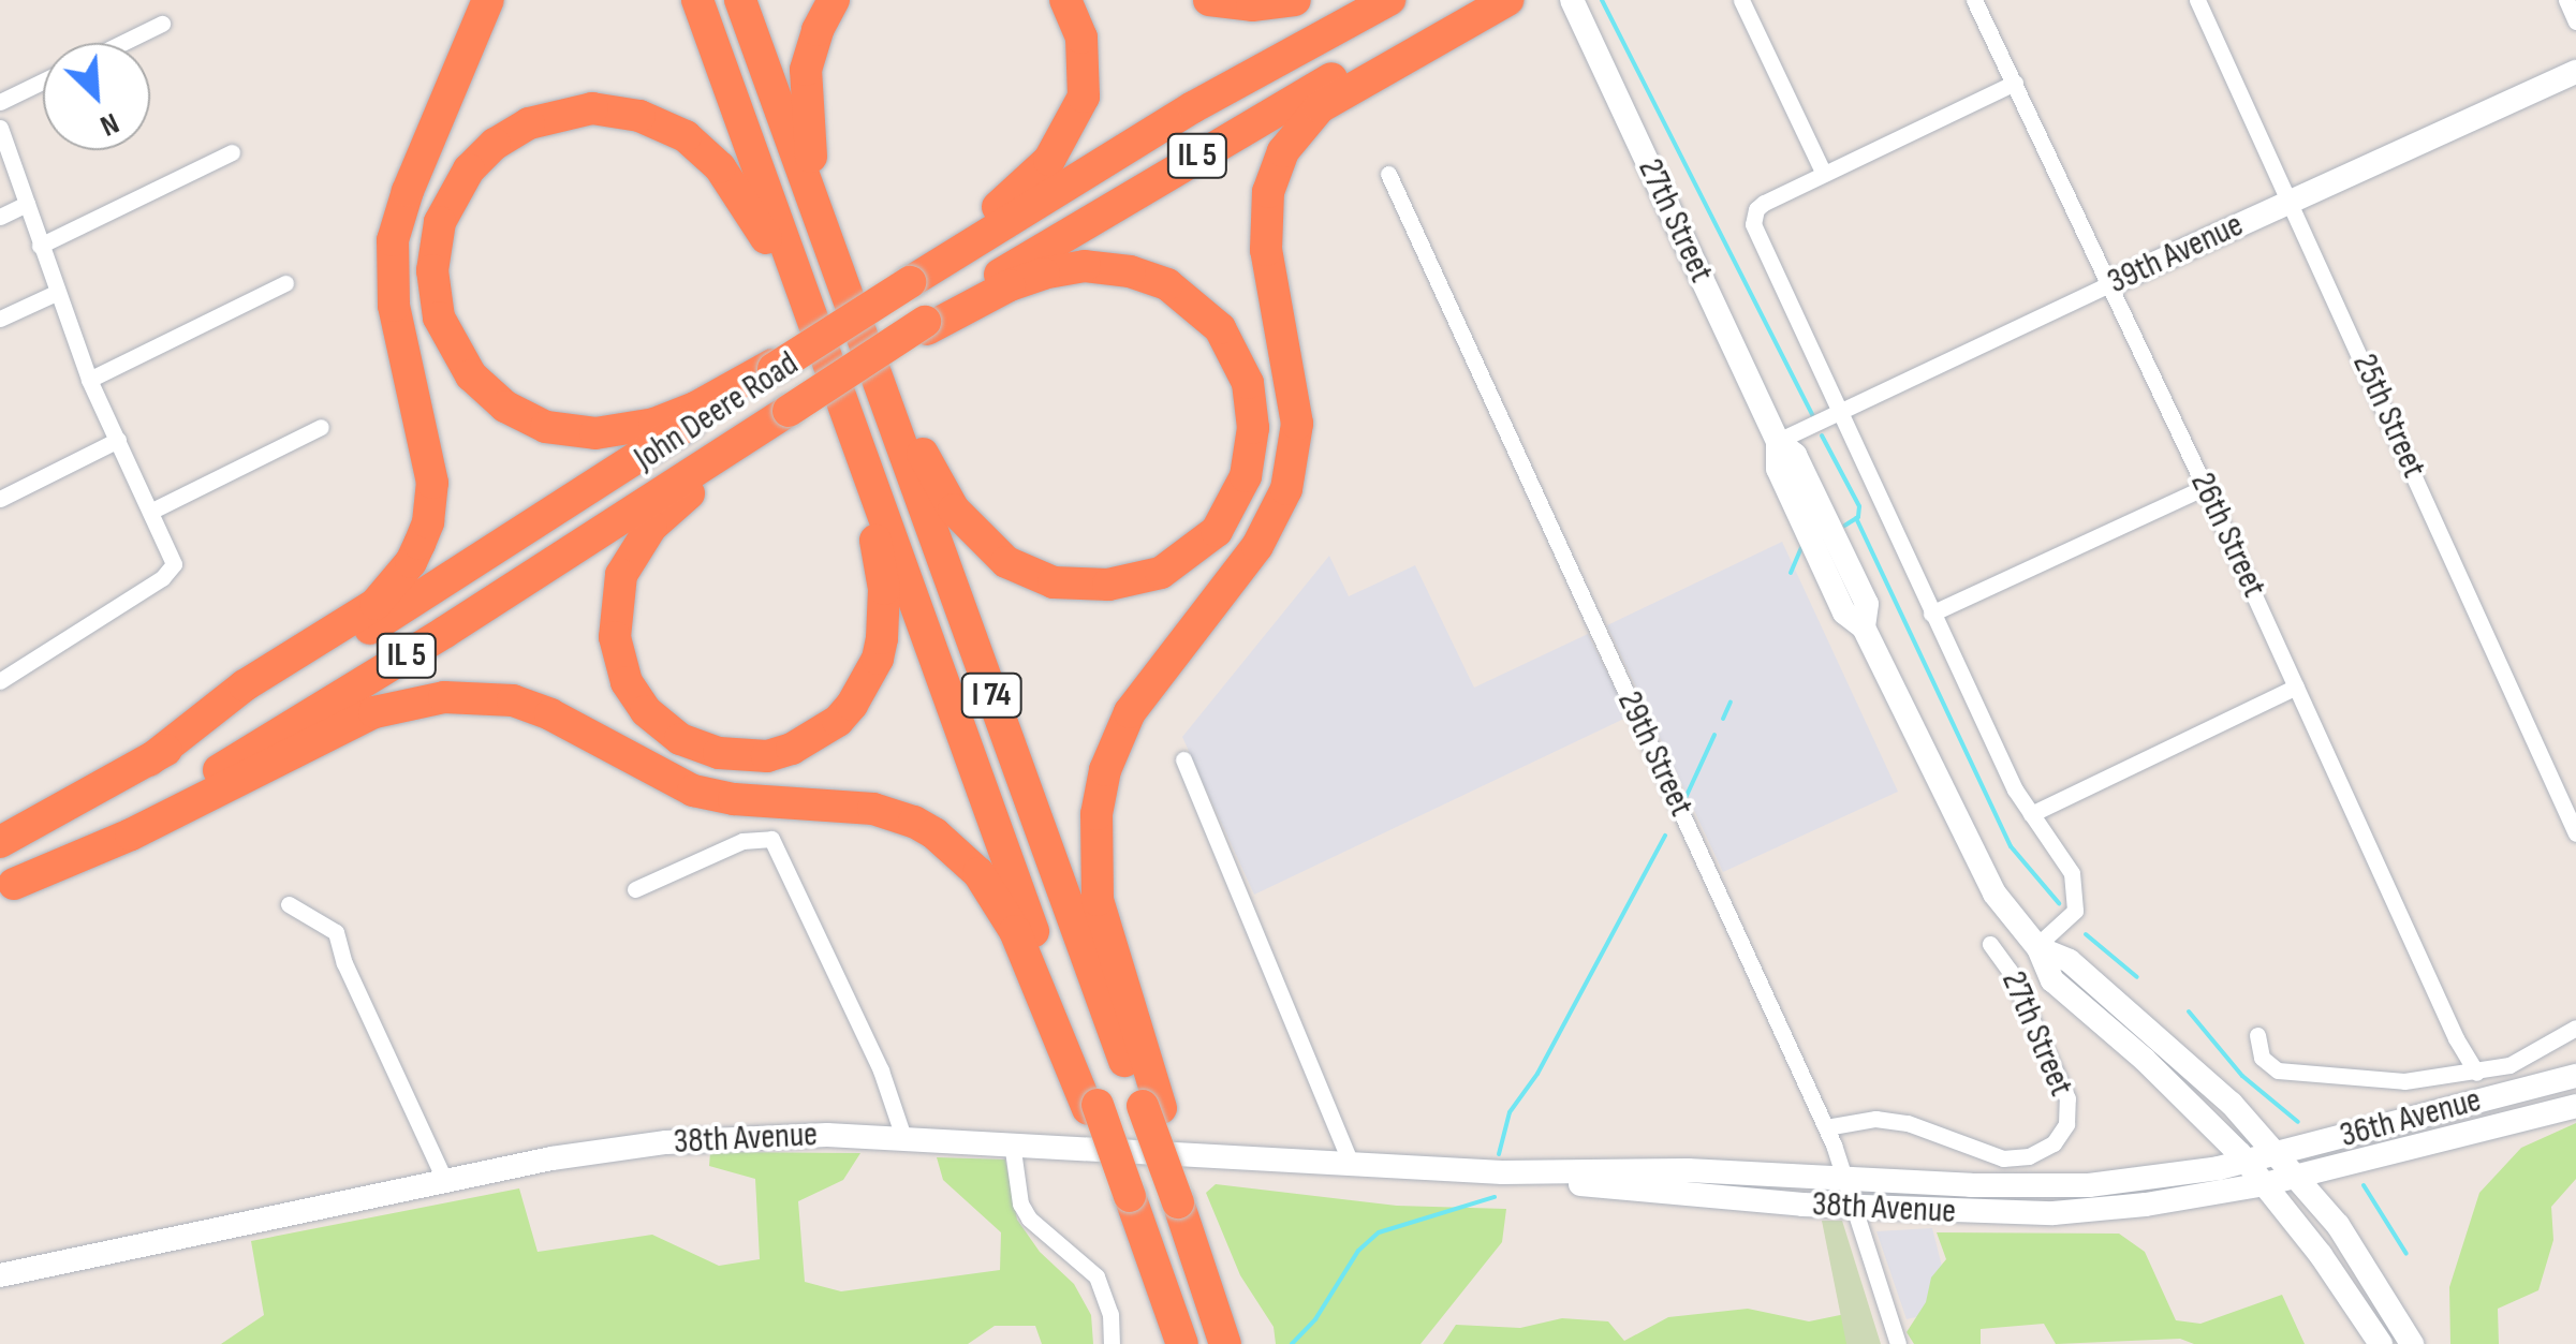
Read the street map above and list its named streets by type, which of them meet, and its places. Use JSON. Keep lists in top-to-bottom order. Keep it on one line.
{"streets":{"highway":["IL 5","John Deere Road","I 74"],"street":["27th Street","39th Avenue","25th Street","26th Street","29th Street","36th Avenue","38th Avenue"]},"crossings":[["27th Street","39th Avenue"],["27th Street","29th Street"],["27th Street","36th Avenue"],["27th Street","38th Avenue"],["39th Avenue","25th Street"],["39th Avenue","26th Street"],["John Deere Road","I 74"],["26th Street","36th Avenue"],["29th Street","38th Avenue"],["36th Avenue","38th Avenue"]],"north":"bottom right"}
